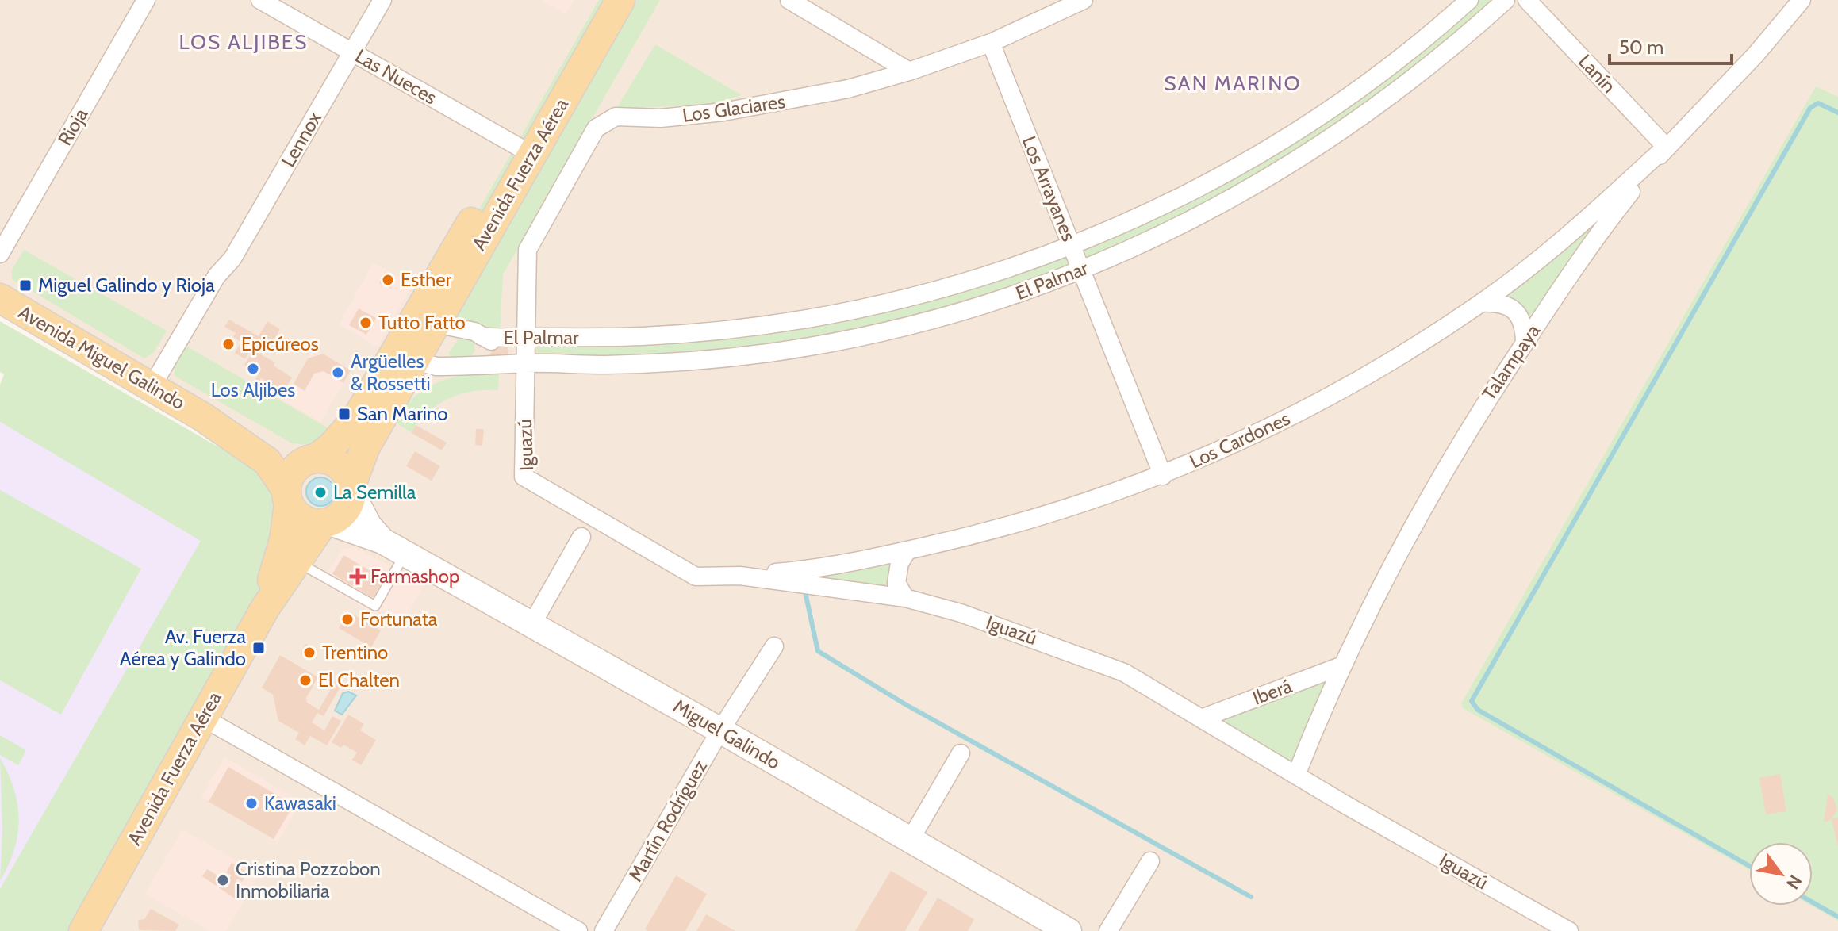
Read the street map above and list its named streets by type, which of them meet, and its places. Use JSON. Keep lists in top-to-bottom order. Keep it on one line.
{"streets":{"main road":["Avenida Fuerza Aérea","Avenida Miguel Galindo","Miguel Galindo"],"street":["Lanín","Las Nueces","Los Glaciares","Rioja","Lennox","Los Arrayanes","El Palmar","Talampaya","Los Cardones","Iguazú","Iberá","Martín Rodríguez"]},"crossings":[["Lanín","Talampaya"],["Lanín","Los Cardones"],["Las Nueces","Lennox"],["Las Nueces","Avenida Fuerza Aérea"],["Los Glaciares","Los Arrayanes"],["Los Glaciares","El Palmar"],["Los Glaciares","Iguazú"],["Lennox","Avenida Miguel Galindo"],["Avenida Fuerza Aérea","El Palmar"],["Avenida Fuerza Aérea","Avenida Miguel Galindo"],["Avenida Fuerza Aérea","Miguel Galindo"],["Los Arrayanes","El Palmar"],["Los Arrayanes","Los Cardones"],["El Palmar","Iguazú"],["Avenida Miguel Galindo","Miguel Galindo"],["Talampaya","Los Cardones"],["Talampaya","Iguazú"],["Talampaya","Iberá"],["Los Cardones","Iguazú"],["Iguazú","Iberá"],["Miguel Galindo","Martín Rodríguez"]],"districts":["LOS ALJIBES","SAN MARINO"],"places":{"other":["Esther","Tutto Fatto","Epicúreos","Los Aljibes","Argüelles & Rossetti","La Semilla","Fortunata","Trentino","El Chalten","Kawasaki","Cristina Pozzobon Inmobiliaria"],"transit":["Miguel Galindo y Rioja","San Marino","Av. Fuerza Aérea y Galindo"],"health":["Farmashop"]},"scale_bar":"50 m","north":"bottom right"}
